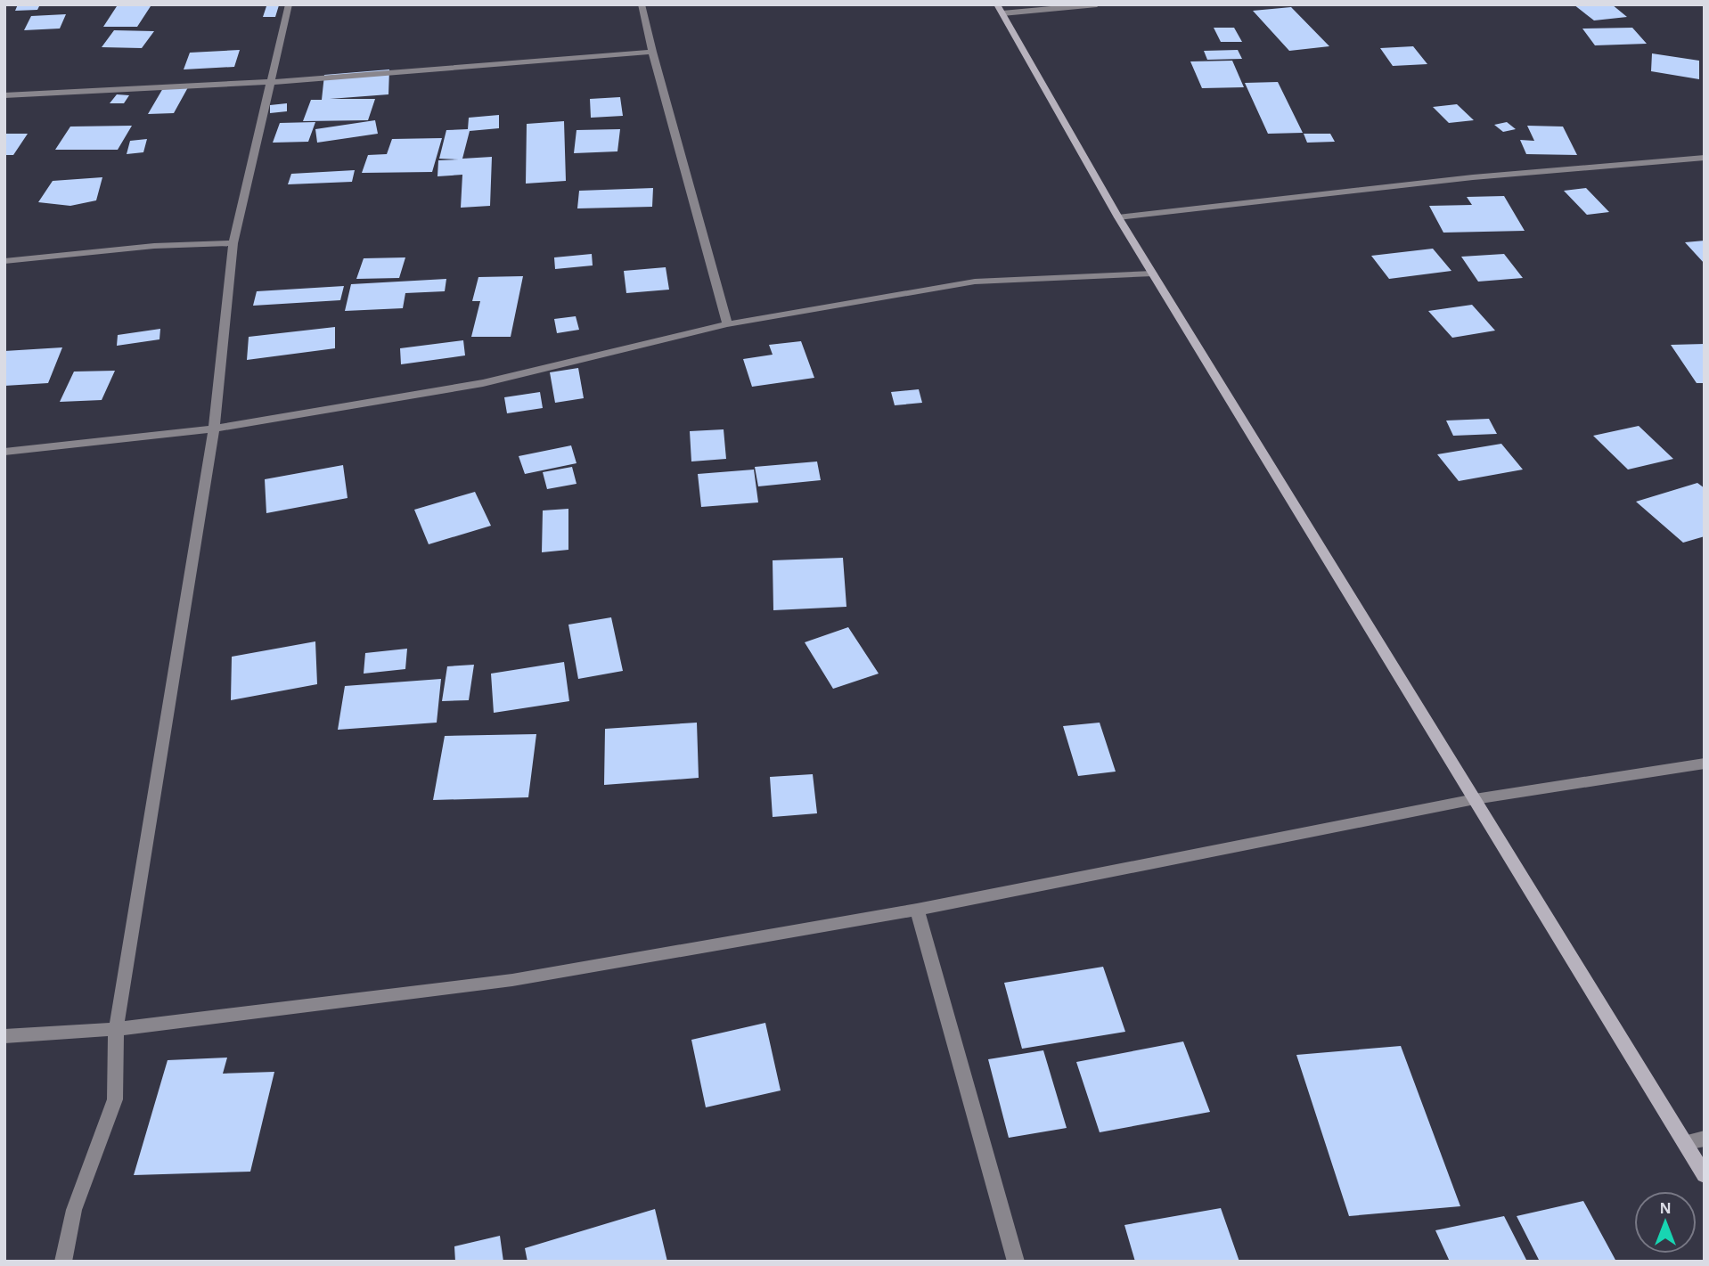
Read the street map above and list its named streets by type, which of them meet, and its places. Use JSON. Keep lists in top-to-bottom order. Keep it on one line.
{"north":"top"}
